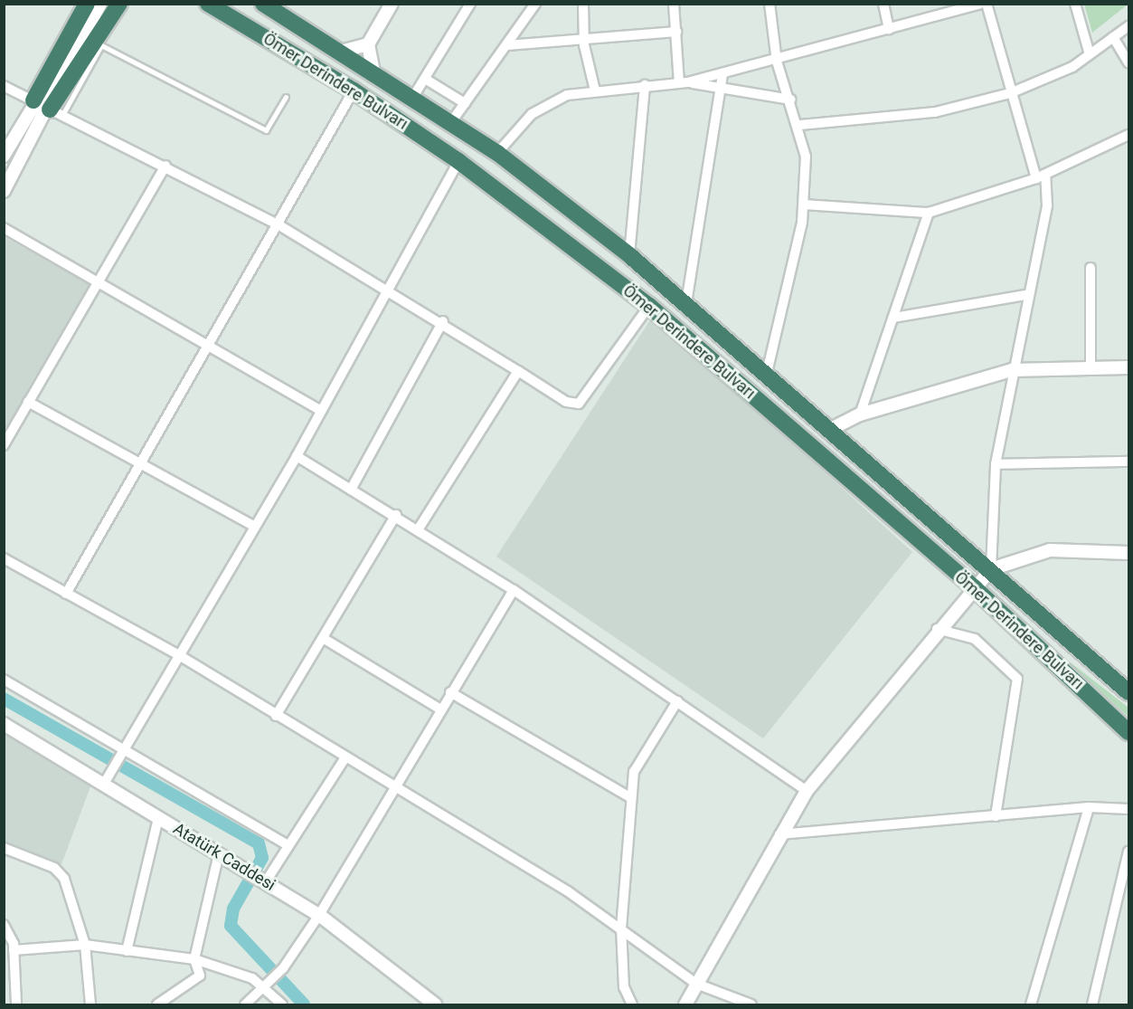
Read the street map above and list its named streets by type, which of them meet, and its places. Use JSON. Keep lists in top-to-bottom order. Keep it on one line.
{"streets":{"highway":["Ömer Derindere Bulvarı"],"street":["Atatürk Caddesi"]}}
